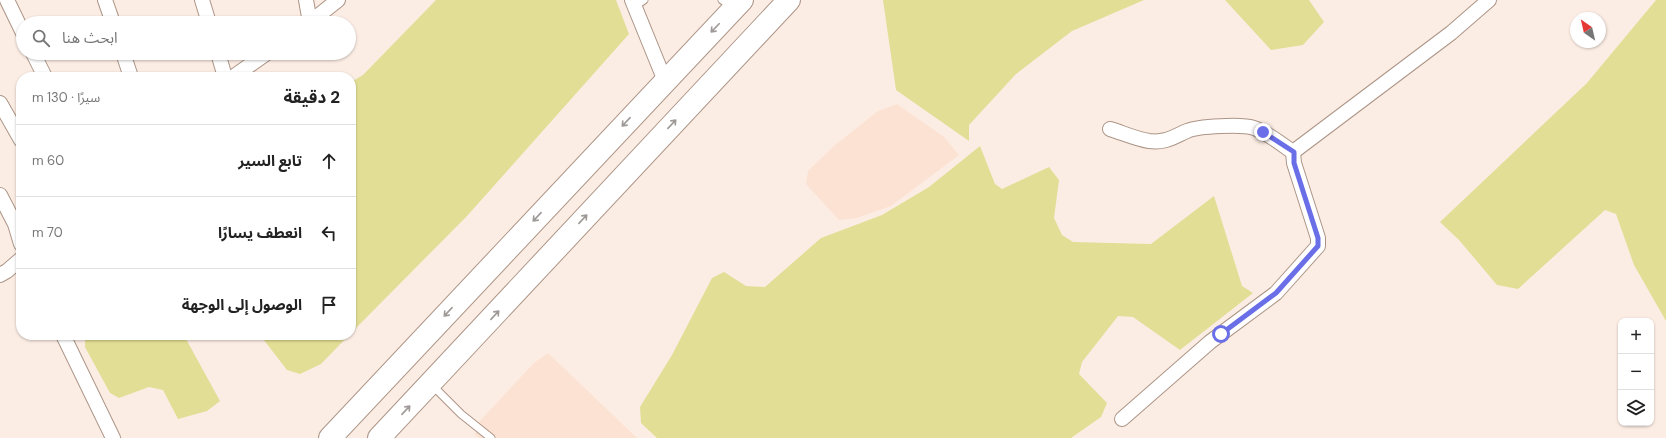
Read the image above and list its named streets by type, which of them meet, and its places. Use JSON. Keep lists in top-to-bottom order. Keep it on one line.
{"north":"top left","page":{"search":"ابحث هنا","heading":["2 دقيقة","سيرًا · 130 m"],"list":[["تابع السير","60 m"],["انعطف يسارًا","70 m"],"الوصول إلى الوجهة"],"map_buttons":["+","−"]}}
